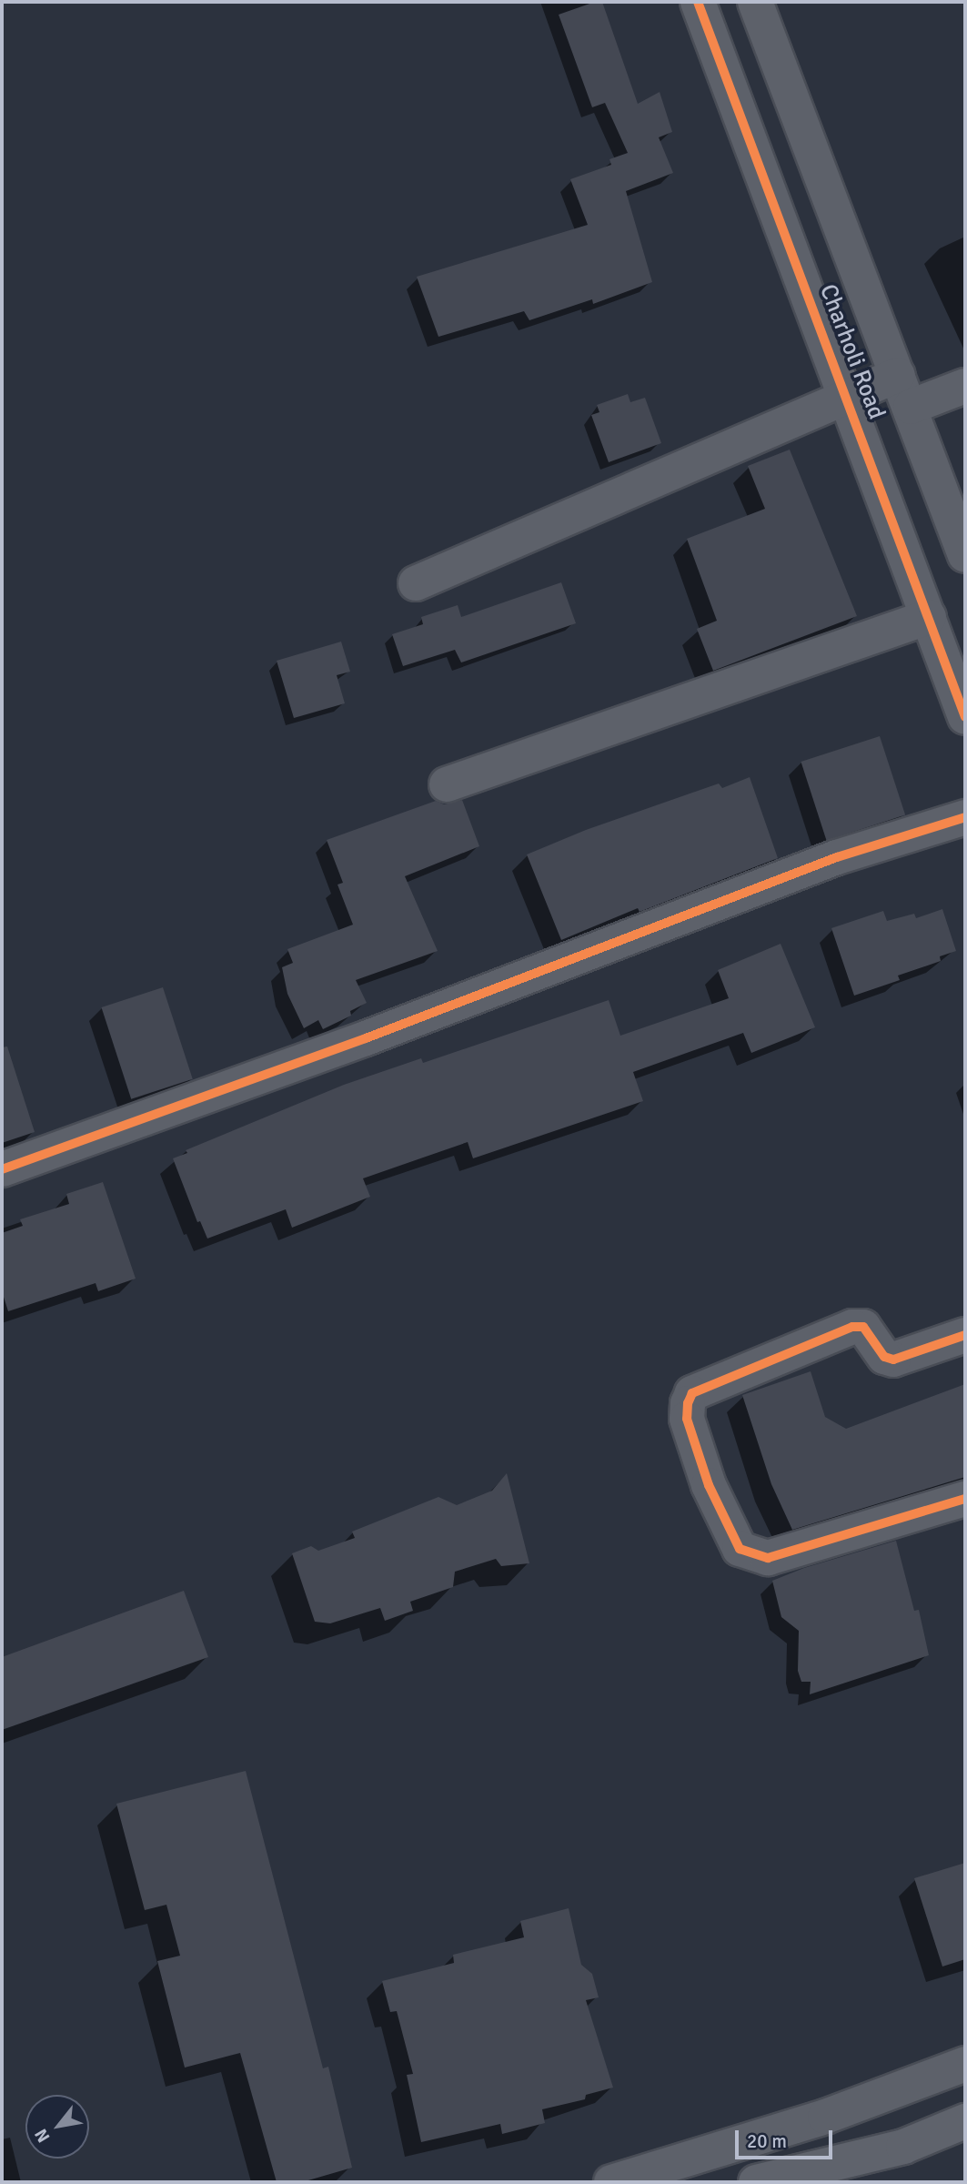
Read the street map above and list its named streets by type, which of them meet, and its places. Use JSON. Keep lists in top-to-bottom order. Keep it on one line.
{"streets":{"street":["Charholi Road"]},"scale_bar":"20 m","north":"bottom left"}
